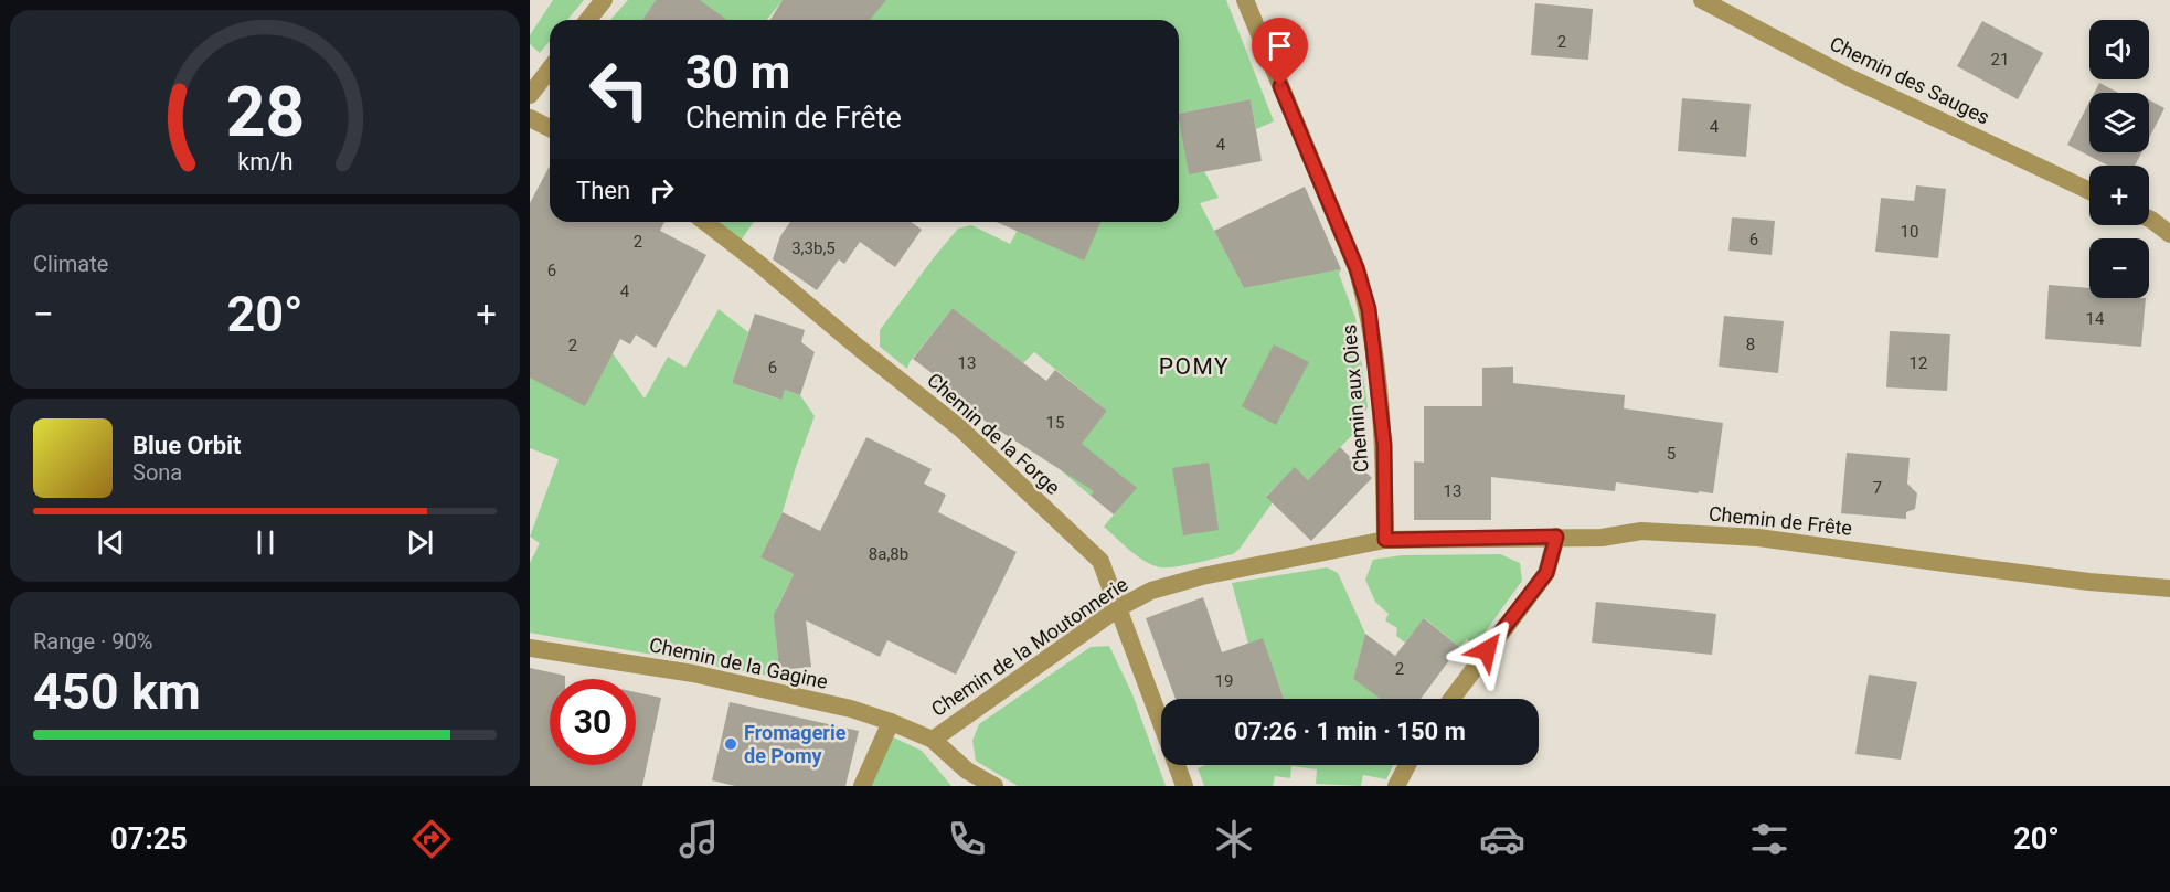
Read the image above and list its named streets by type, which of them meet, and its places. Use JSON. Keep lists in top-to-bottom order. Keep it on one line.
{"streets":{"street":["Chemin des Sauges","Chemin aux Oies","Chemin de la Forge","Chemin de Frête","Chemin de la Moutonnerie","Chemin de la Gagine"]},"crossings":[["Chemin aux Oies","Chemin de Frête"],["Chemin aux Oies","Chemin de la Moutonnerie"],["Chemin de la Forge","Chemin de la Moutonnerie"],["Chemin de Frête","Chemin de la Moutonnerie"],["Chemin de la Moutonnerie","Chemin de la Gagine"]],"districts":["POMY"],"places":["Fromagerie de Pomy"],"house_numbers":["2","21","4","4","10","6","2","3,3b,5","6","4","14","8","2","13","12","6","15","5","7","13","8a,8b","2","19"],"page":{"map_buttons":["+","−"],"turn":["30 m","Chemin de Frête"],"then":"Then","tile":["Climate",["Range · 90%","450 km"]],"heat":["−","20°","+"],"song":["Blue Orbit","Sona"],"limit":"30","trip":"07:26 · 1 min · 150 m","tabs":["07:25","20°"],"gauge":["28","km/h"]}}
